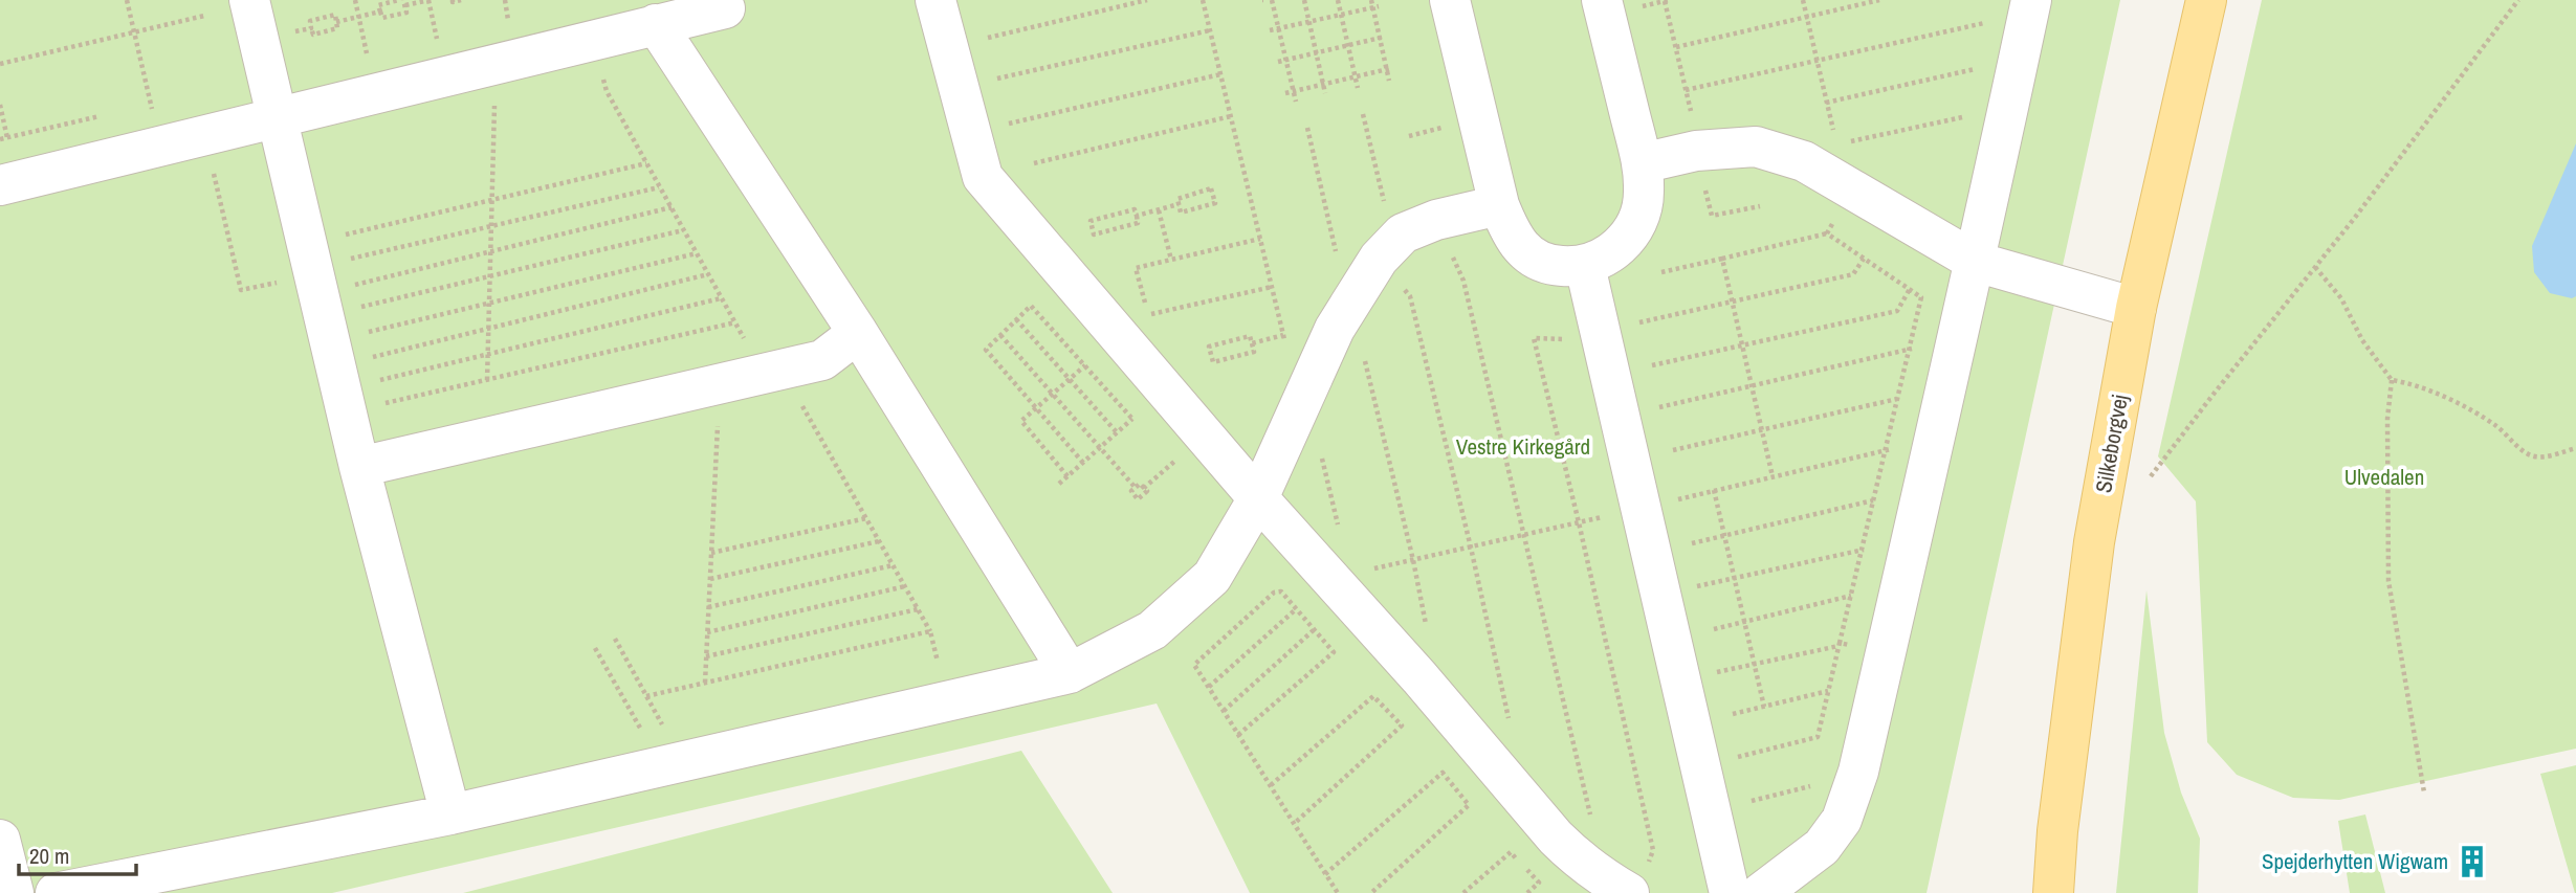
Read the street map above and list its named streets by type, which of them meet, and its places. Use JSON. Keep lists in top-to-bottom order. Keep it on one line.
{"streets":{"main road":["Silkeborgvej"]},"parks":["Vestre Kirkegård","Ulvedalen"],"places":{"building":["Spejderhytten Wigwam"]},"scale_bar":"20 m"}
